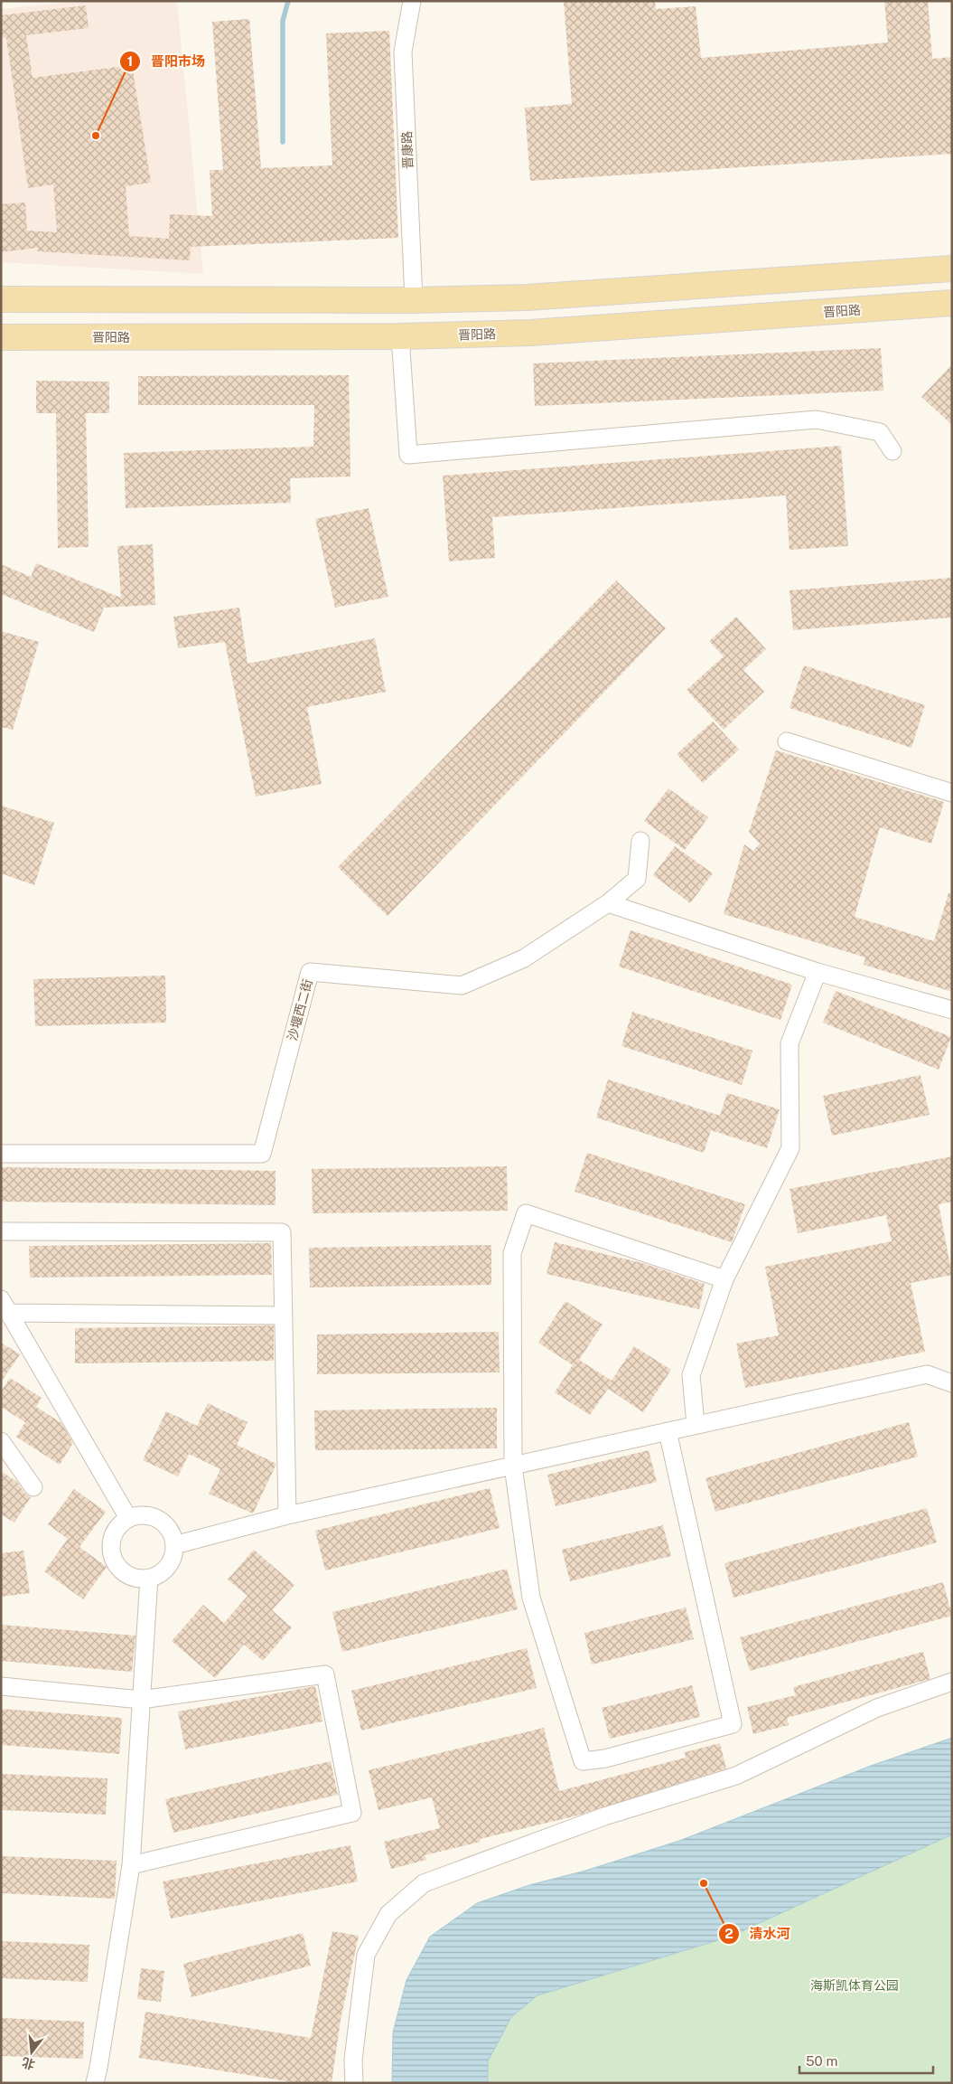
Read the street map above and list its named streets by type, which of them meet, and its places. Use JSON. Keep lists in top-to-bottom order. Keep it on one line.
{"streets":{"main road":["晋阳路"],"street":["晋康路","沙堰西二街"]},"parks":["海斯凯体育公园"],"places":["晋阳市场","清水河"],"scale_bar":"50 m","north":"bottom"}
